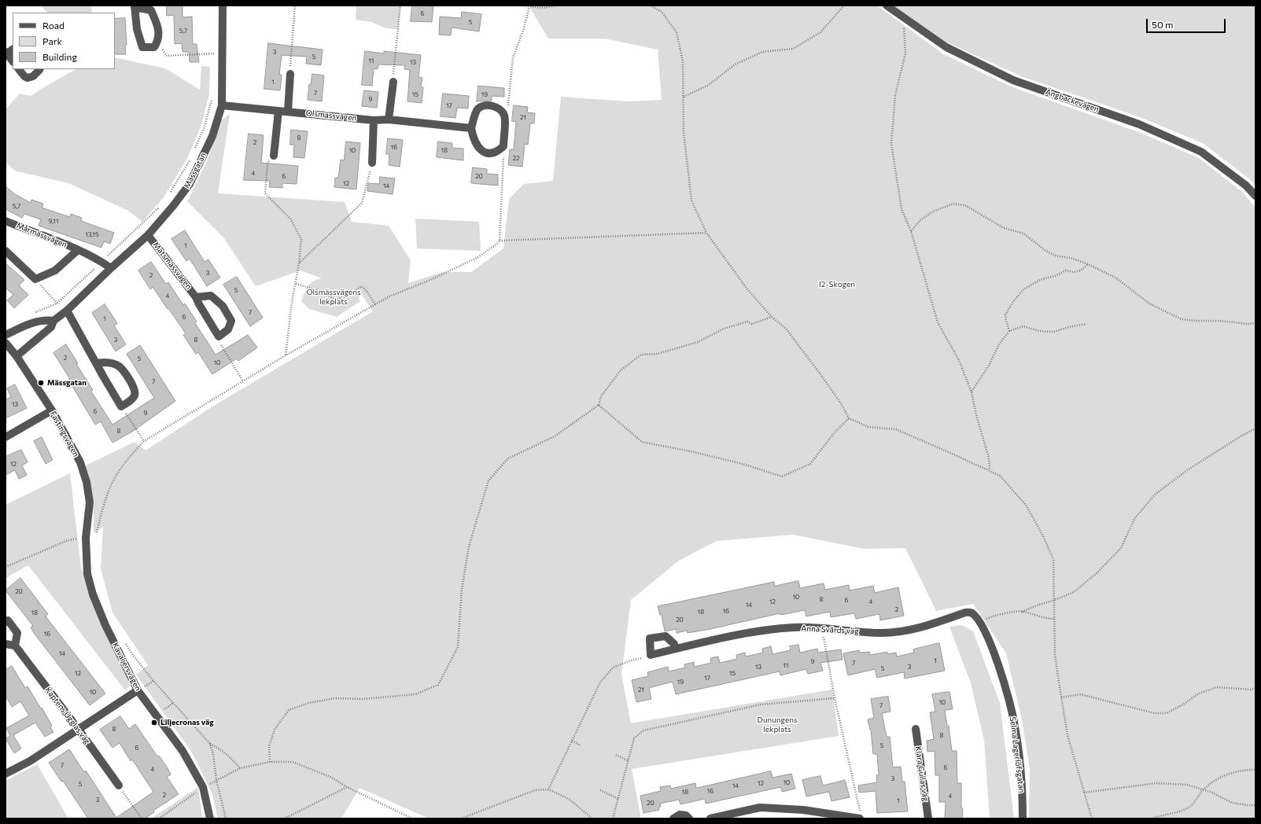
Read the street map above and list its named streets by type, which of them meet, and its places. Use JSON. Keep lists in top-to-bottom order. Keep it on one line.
{"streets":{"street":["Ängbackevägen","Olsmässvägen","Mässgatan","Mårmässvägen","Matsmässvägen","Fastingsvägen","Anna Svärds väg","Kavaljersvägen","Kaptens Ugglas väg","Selma Lagerlöfsgatan","Klara Gullas väg"]},"crossings":[["Olsmässvägen","Mässgatan"],["Mässgatan","Mårmässvägen"],["Mässgatan","Matsmässvägen"],["Mässgatan","Fastingsvägen"],["Fastingsvägen","Kavaljersvägen"],["Anna Svärds väg","Selma Lagerlöfsgatan"]],"parks":["I2-Skogen","Olsmässvägens lekplats","Dunungens lekplats"],"places":["Mässgatan","Liljecronas väg"],"house_numbers":["6","5","5,7","3","5","11","13","1","7","15","19","9","17","21","8","2","16","10","18","22","4","6","20","12","14","5,7","9,11","13,15","1","3","2","5","4","7","6","1","3","8","2","5","10","7","13","6","9","8","12","20","10","8","6","12","4","14","2","16","18","18","20","16","14","1","9","7","11","13","3","5","12","15","17","19","21","10","10","7","8","8","5","6","7","6","4","3","10","12","5","14","16","18","2","4","3","1","20"],"legend":["Road","Park","Building"],"scale_bar":"50 m"}
